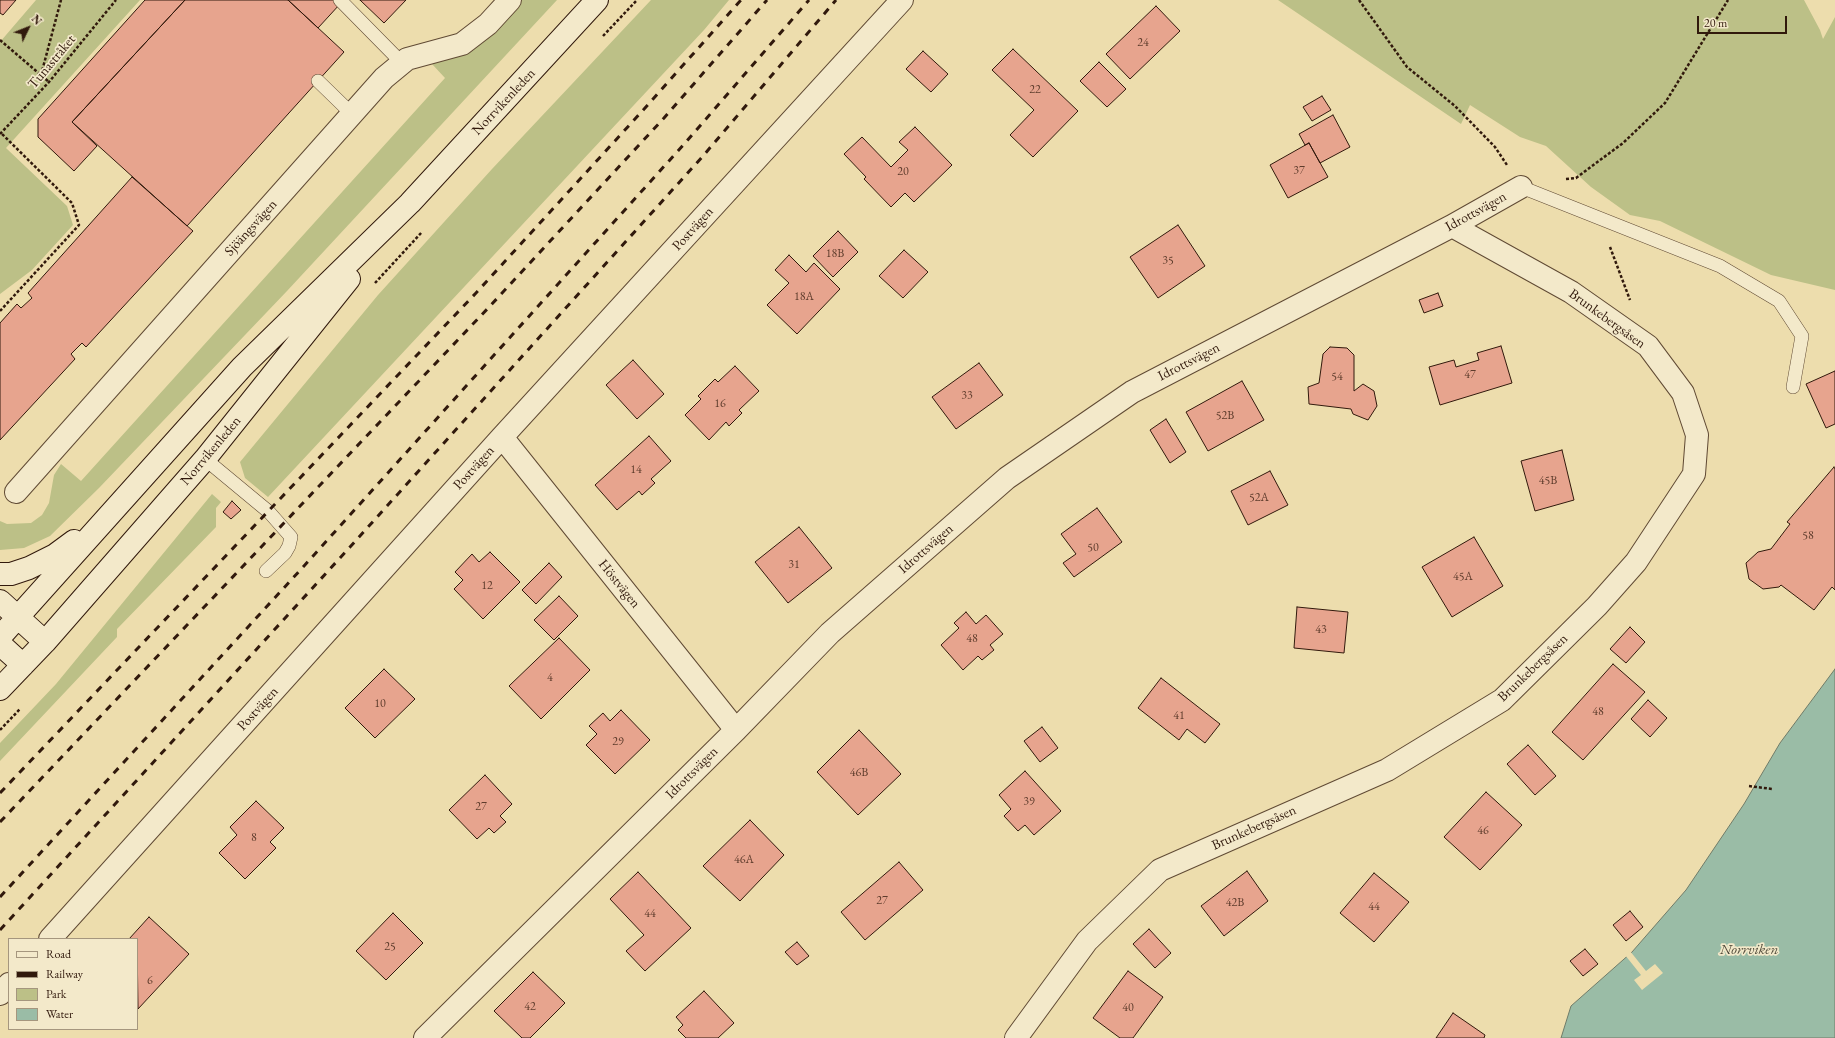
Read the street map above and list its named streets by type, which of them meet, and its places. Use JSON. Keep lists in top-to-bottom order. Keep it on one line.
{"streets":{"street":["Norrvikenleden","Idrottsvägen","Sjöängsvägen","Postvägen","Brunkebergsåsen","Höstvägen"],"path":["Tunastråket"]},"crossings":[["Idrottsvägen","Brunkebergsåsen"],["Idrottsvägen","Höstvägen"],["Postvägen","Höstvägen"]],"water":["Norrviken"],"house_numbers":["24","22","37","20","18B","35","18A","47","54","33","16","52B","14","45B","52A","58","50","31","45A","12","43","48","4","10","48","41","29","46B","39","27","46","8","46A","27","42B","44","44","25","6","42","40"],"legend":["Road","Railway","Park","Water"],"scale_bar":"20 m","north":"top right"}
